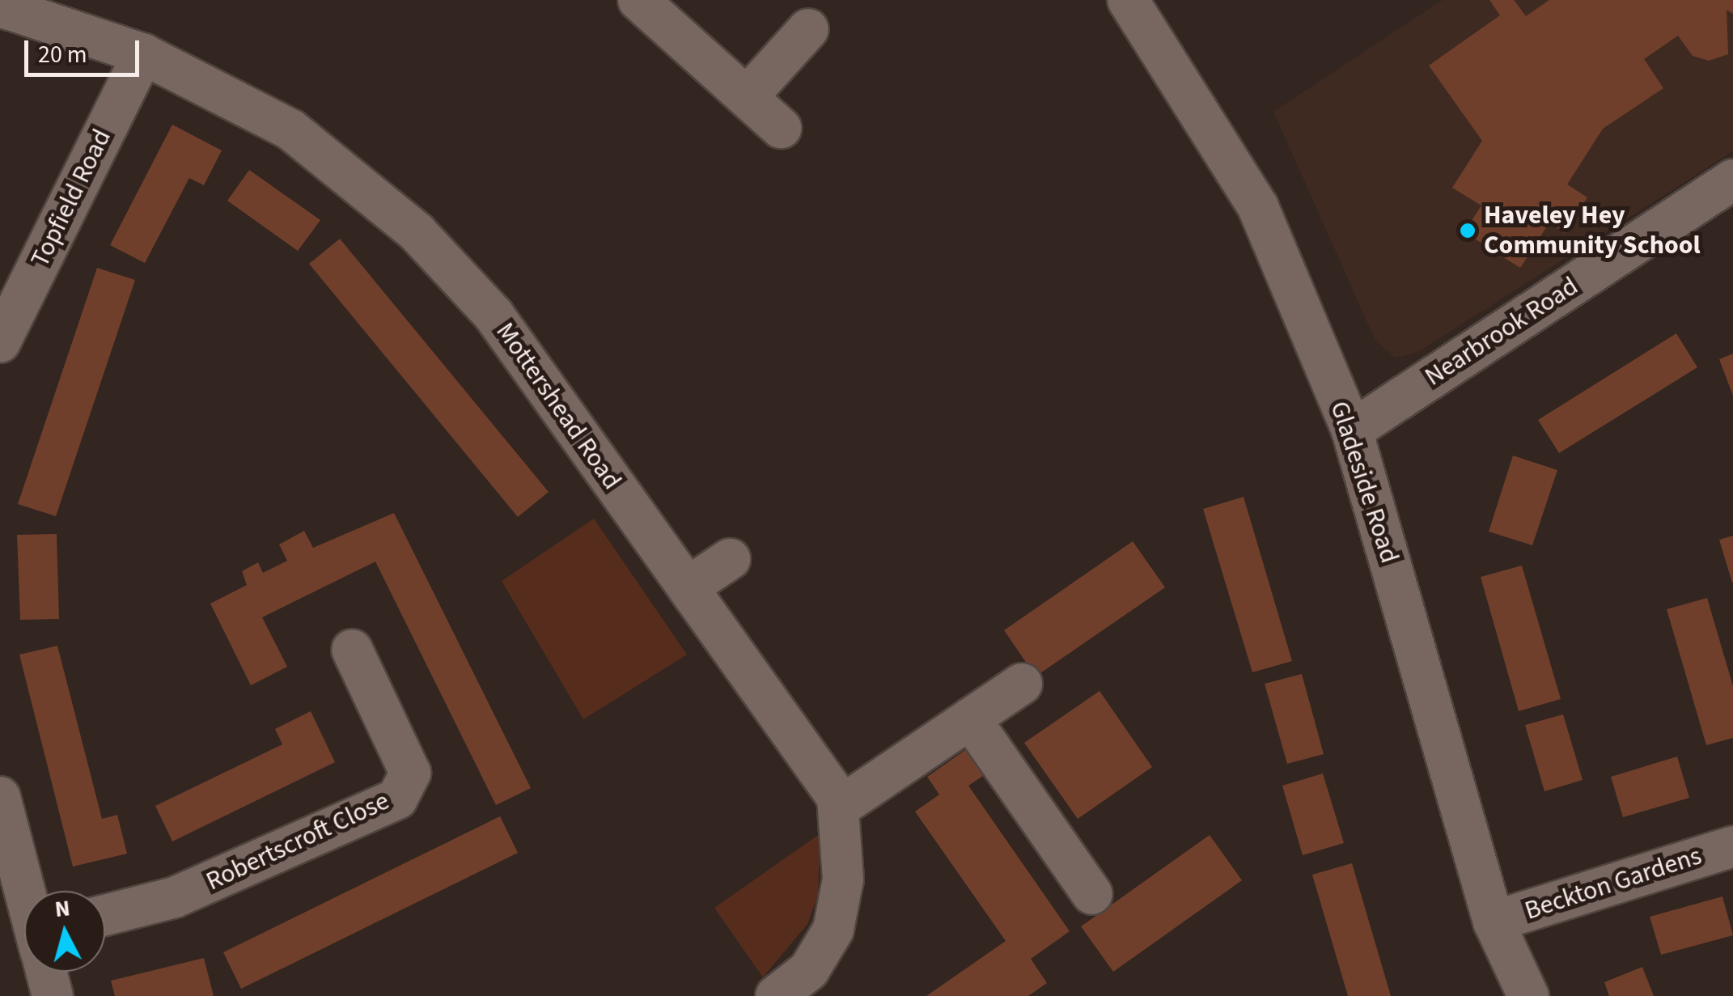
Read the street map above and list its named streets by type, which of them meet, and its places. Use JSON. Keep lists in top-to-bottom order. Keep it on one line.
{"streets":{"street":["Topfield Road","Nearbrook Road","Mottershead Road","Gladeside Road","Robertscroft Close","Beckton Gardens"]},"crossings":[["Topfield Road","Mottershead Road"],["Nearbrook Road","Gladeside Road"],["Gladeside Road","Beckton Gardens"]],"places":["Haveley Hey Community School"],"scale_bar":"20 m","north":"top"}
